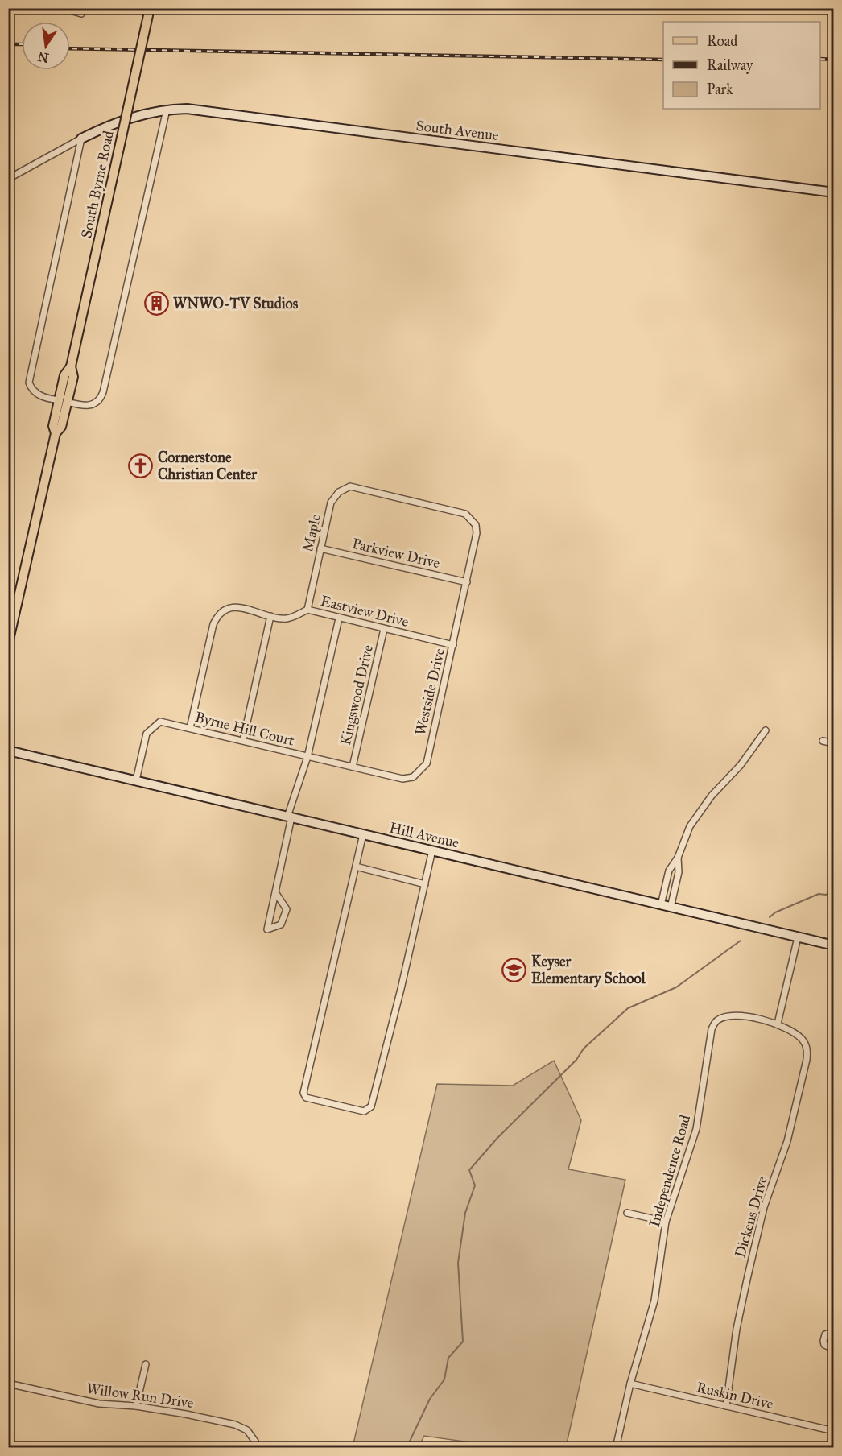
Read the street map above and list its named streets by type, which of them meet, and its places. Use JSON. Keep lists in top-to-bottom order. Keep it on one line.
{"streets":{"main road":["South Avenue","South Byrne Road","Hill Avenue"],"street":["Maple","Parkview Drive","Eastview Drive","Westside Drive","Kingswood Drive","Byrne Hill Court","Independence Road","Dickens Drive","Willow Run Drive","Ruskin Drive"]},"crossings":[["South Avenue","South Byrne Road"],["Maple","Parkview Drive"],["Maple","Eastview Drive"],["Maple","Westside Drive"],["Parkview Drive","Westside Drive"],["Eastview Drive","Westside Drive"],["Eastview Drive","Kingswood Drive"],["Eastview Drive","Byrne Hill Court"],["Westside Drive","Byrne Hill Court"],["Kingswood Drive","Byrne Hill Court"],["Byrne Hill Court","Hill Avenue"],["Independence Road","Dickens Drive"],["Independence Road","Ruskin Drive"],["Dickens Drive","Ruskin Drive"]],"places":{"building":["WNWO-TV Studios"],"church":["Cornerstone Christian Center"],"school or university":["Keyser Elementary School"]},"legend":["Road","Railway","Park"],"north":"bottom"}
